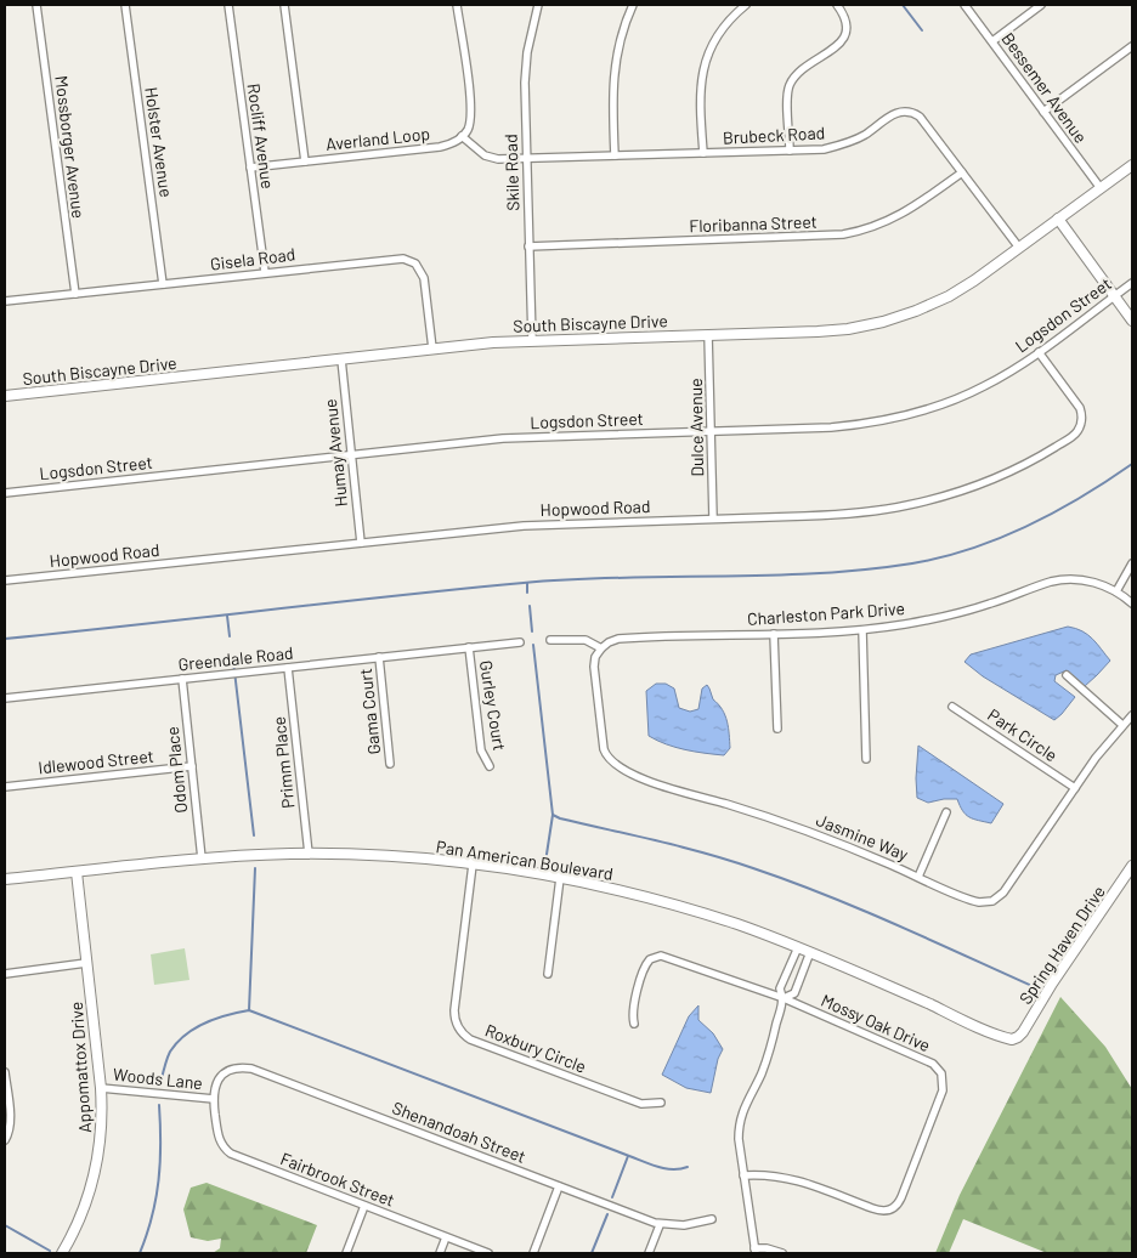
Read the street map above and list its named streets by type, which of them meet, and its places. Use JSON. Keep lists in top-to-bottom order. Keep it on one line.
{"streets":{"street":["Bessemer Avenue","Brubeck Road","Rocliff Avenue","Averland Loop","Holster Avenue","Mossborger Avenue","Skile Road","Floribanna Street","Gisela Road","Logsdon Street","South Biscayne Drive","Dulce Avenue","Humay Avenue","Hopwood Road","Charleston Park Drive","Greendale Road","Gurley Court","Gama Court","Park Circle","Idlewood Street","Primm Place","Odom Place","Jasmine Way","Pan American Boulevard","Spring Haven Drive","Mossy Oak Drive","Roxbury Circle","Appomattox Drive","Woods Lane","Shenandoah Street","Fairbrook Street"]},"crossings":[["Bessemer Avenue","South Biscayne Drive"],["Brubeck Road","Averland Loop"],["Brubeck Road","Skile Road"],["Brubeck Road","Floribanna Street"],["Brubeck Road","South Biscayne Drive"],["Rocliff Avenue","Averland Loop"],["Rocliff Avenue","Gisela Road"],["Holster Avenue","Gisela Road"],["Mossborger Avenue","Gisela Road"],["Skile Road","Floribanna Street"],["Skile Road","South Biscayne Drive"],["Gisela Road","South Biscayne Drive"],["Logsdon Street","Dulce Avenue"],["Logsdon Street","Humay Avenue"],["Logsdon Street","Hopwood Road"],["South Biscayne Drive","Dulce Avenue"],["South Biscayne Drive","Humay Avenue"],["Dulce Avenue","Hopwood Road"],["Humay Avenue","Hopwood Road"],["Charleston Park Drive","Jasmine Way"],["Greendale Road","Gurley Court"],["Greendale Road","Gama Court"],["Greendale Road","Primm Place"],["Greendale Road","Odom Place"],["Park Circle","Jasmine Way"],["Idlewood Street","Odom Place"],["Primm Place","Pan American Boulevard"],["Odom Place","Pan American Boulevard"],["Pan American Boulevard","Spring Haven Drive"],["Pan American Boulevard","Roxbury Circle"],["Pan American Boulevard","Appomattox Drive"],["Appomattox Drive","Woods Lane"],["Woods Lane","Shenandoah Street"],["Woods Lane","Fairbrook Street"],["Shenandoah Street","Fairbrook Street"]]}
